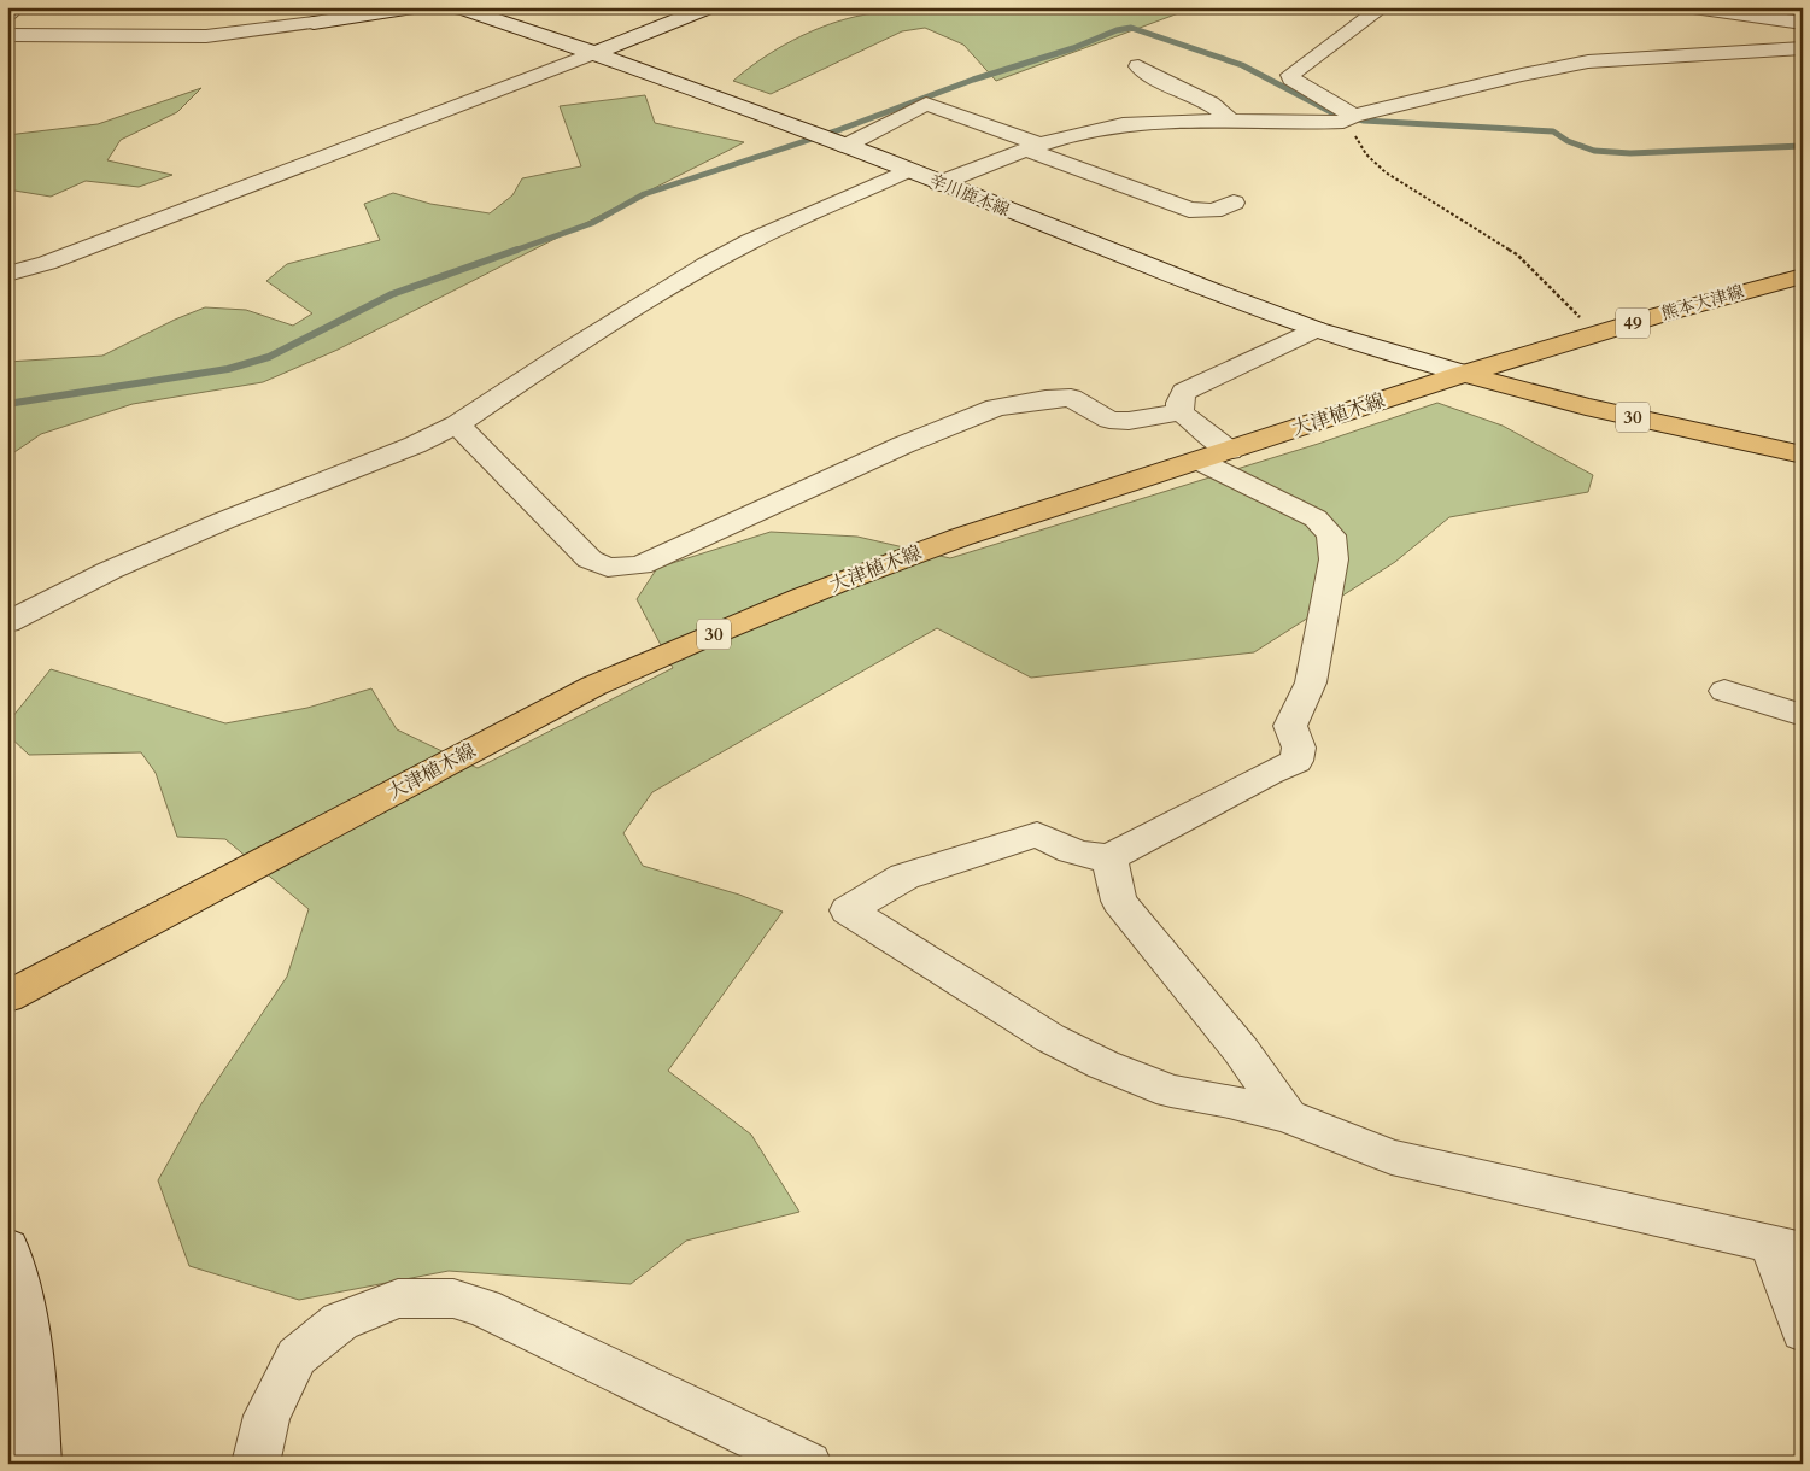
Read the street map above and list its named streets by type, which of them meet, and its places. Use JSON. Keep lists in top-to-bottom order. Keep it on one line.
{"streets":{"main road":["熊本大津線","49","大津植木線","30"],"street":["辛川鹿本線"]},"crossings":[["辛川鹿本線","熊本大津線"],["辛川鹿本線","大津植木線"],["辛川鹿本線","30"],["熊本大津線","大津植木線"],["熊本大津線","30"],["大津植木線","30"]]}
